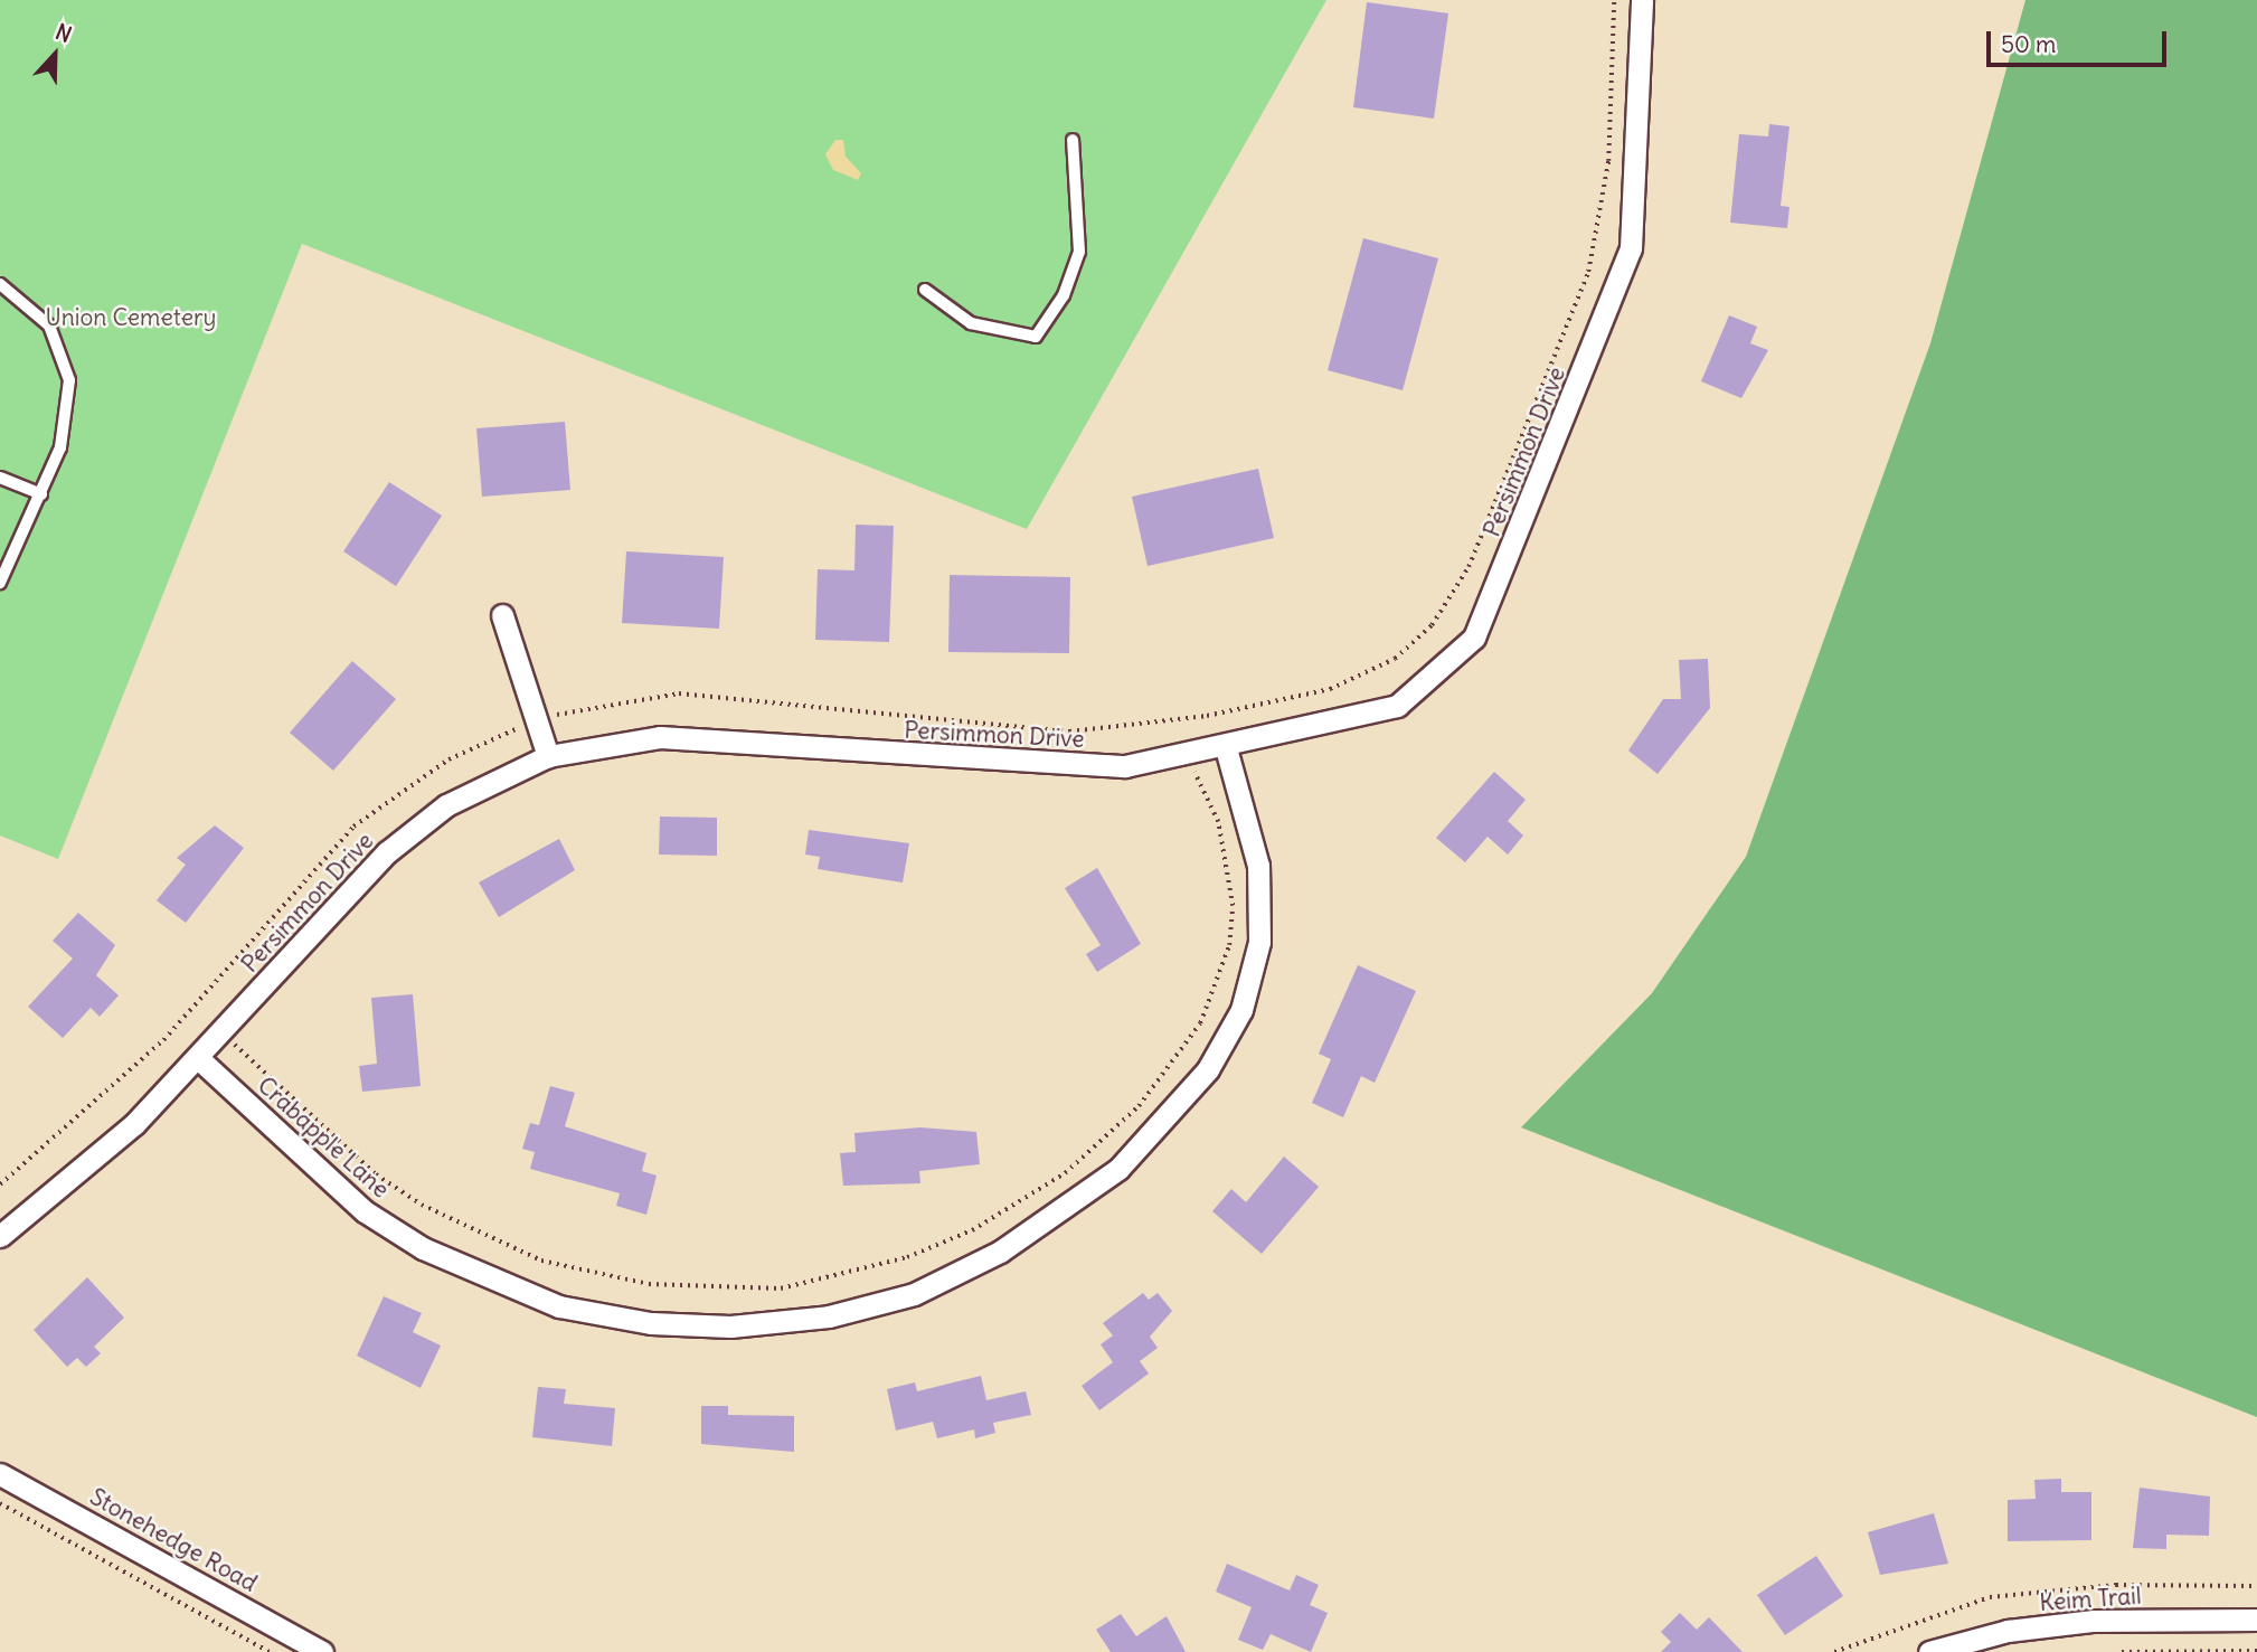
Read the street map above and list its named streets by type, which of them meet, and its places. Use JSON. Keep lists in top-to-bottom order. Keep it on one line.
{"streets":{"street":["Persimmon Drive","Crabapple Lane","Stonehedge Road","Keim Trail"]},"crossings":[["Persimmon Drive","Crabapple Lane"]],"parks":["Union Cemetery"],"scale_bar":"50 m","north":"top"}
